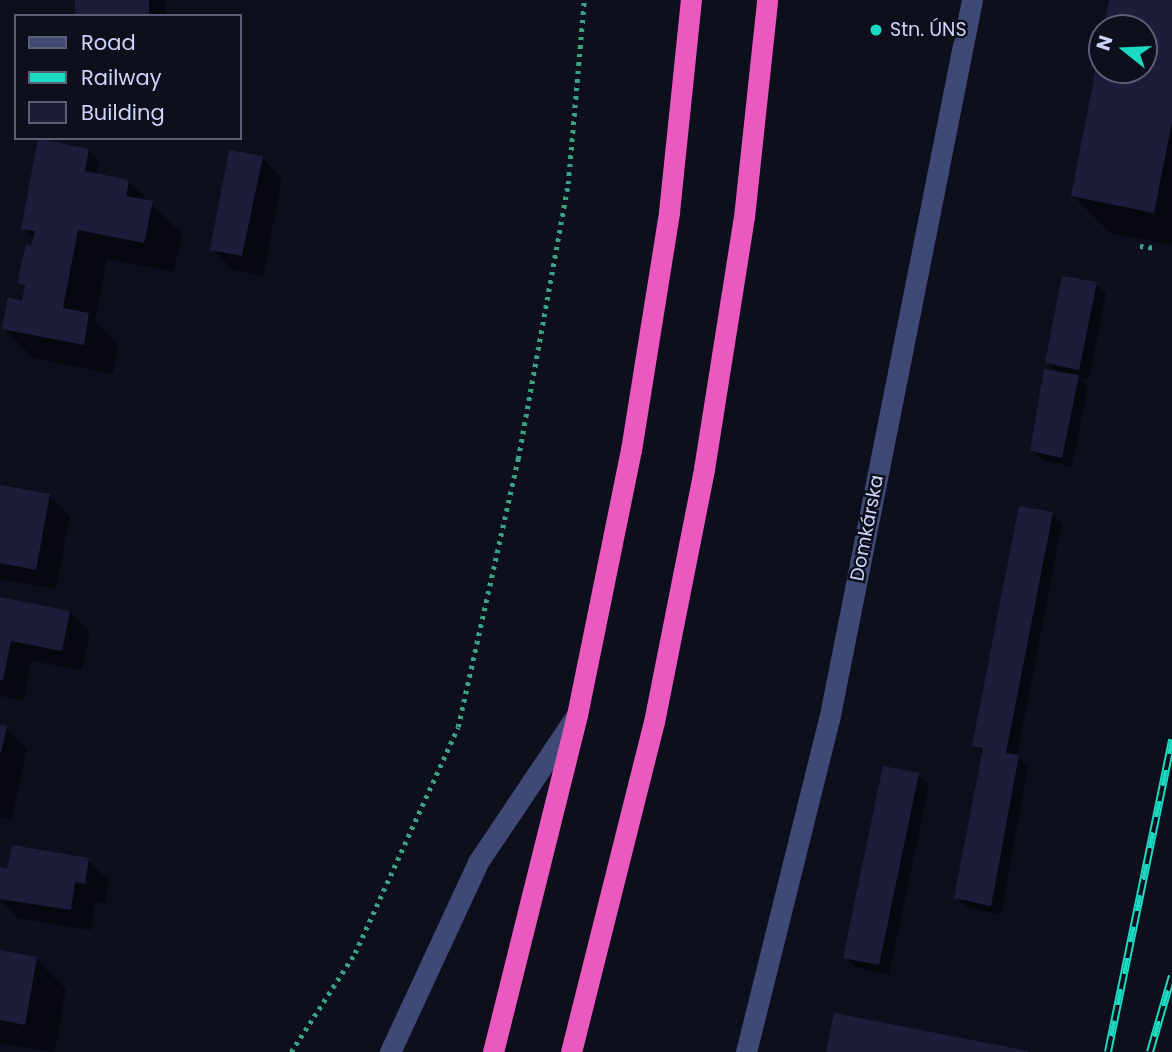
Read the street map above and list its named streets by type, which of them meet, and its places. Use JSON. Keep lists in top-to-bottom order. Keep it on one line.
{"streets":{"street":["Domkárska"]},"places":["Stn. ÚNS"],"legend":["Road","Railway","Building"],"north":"left"}
